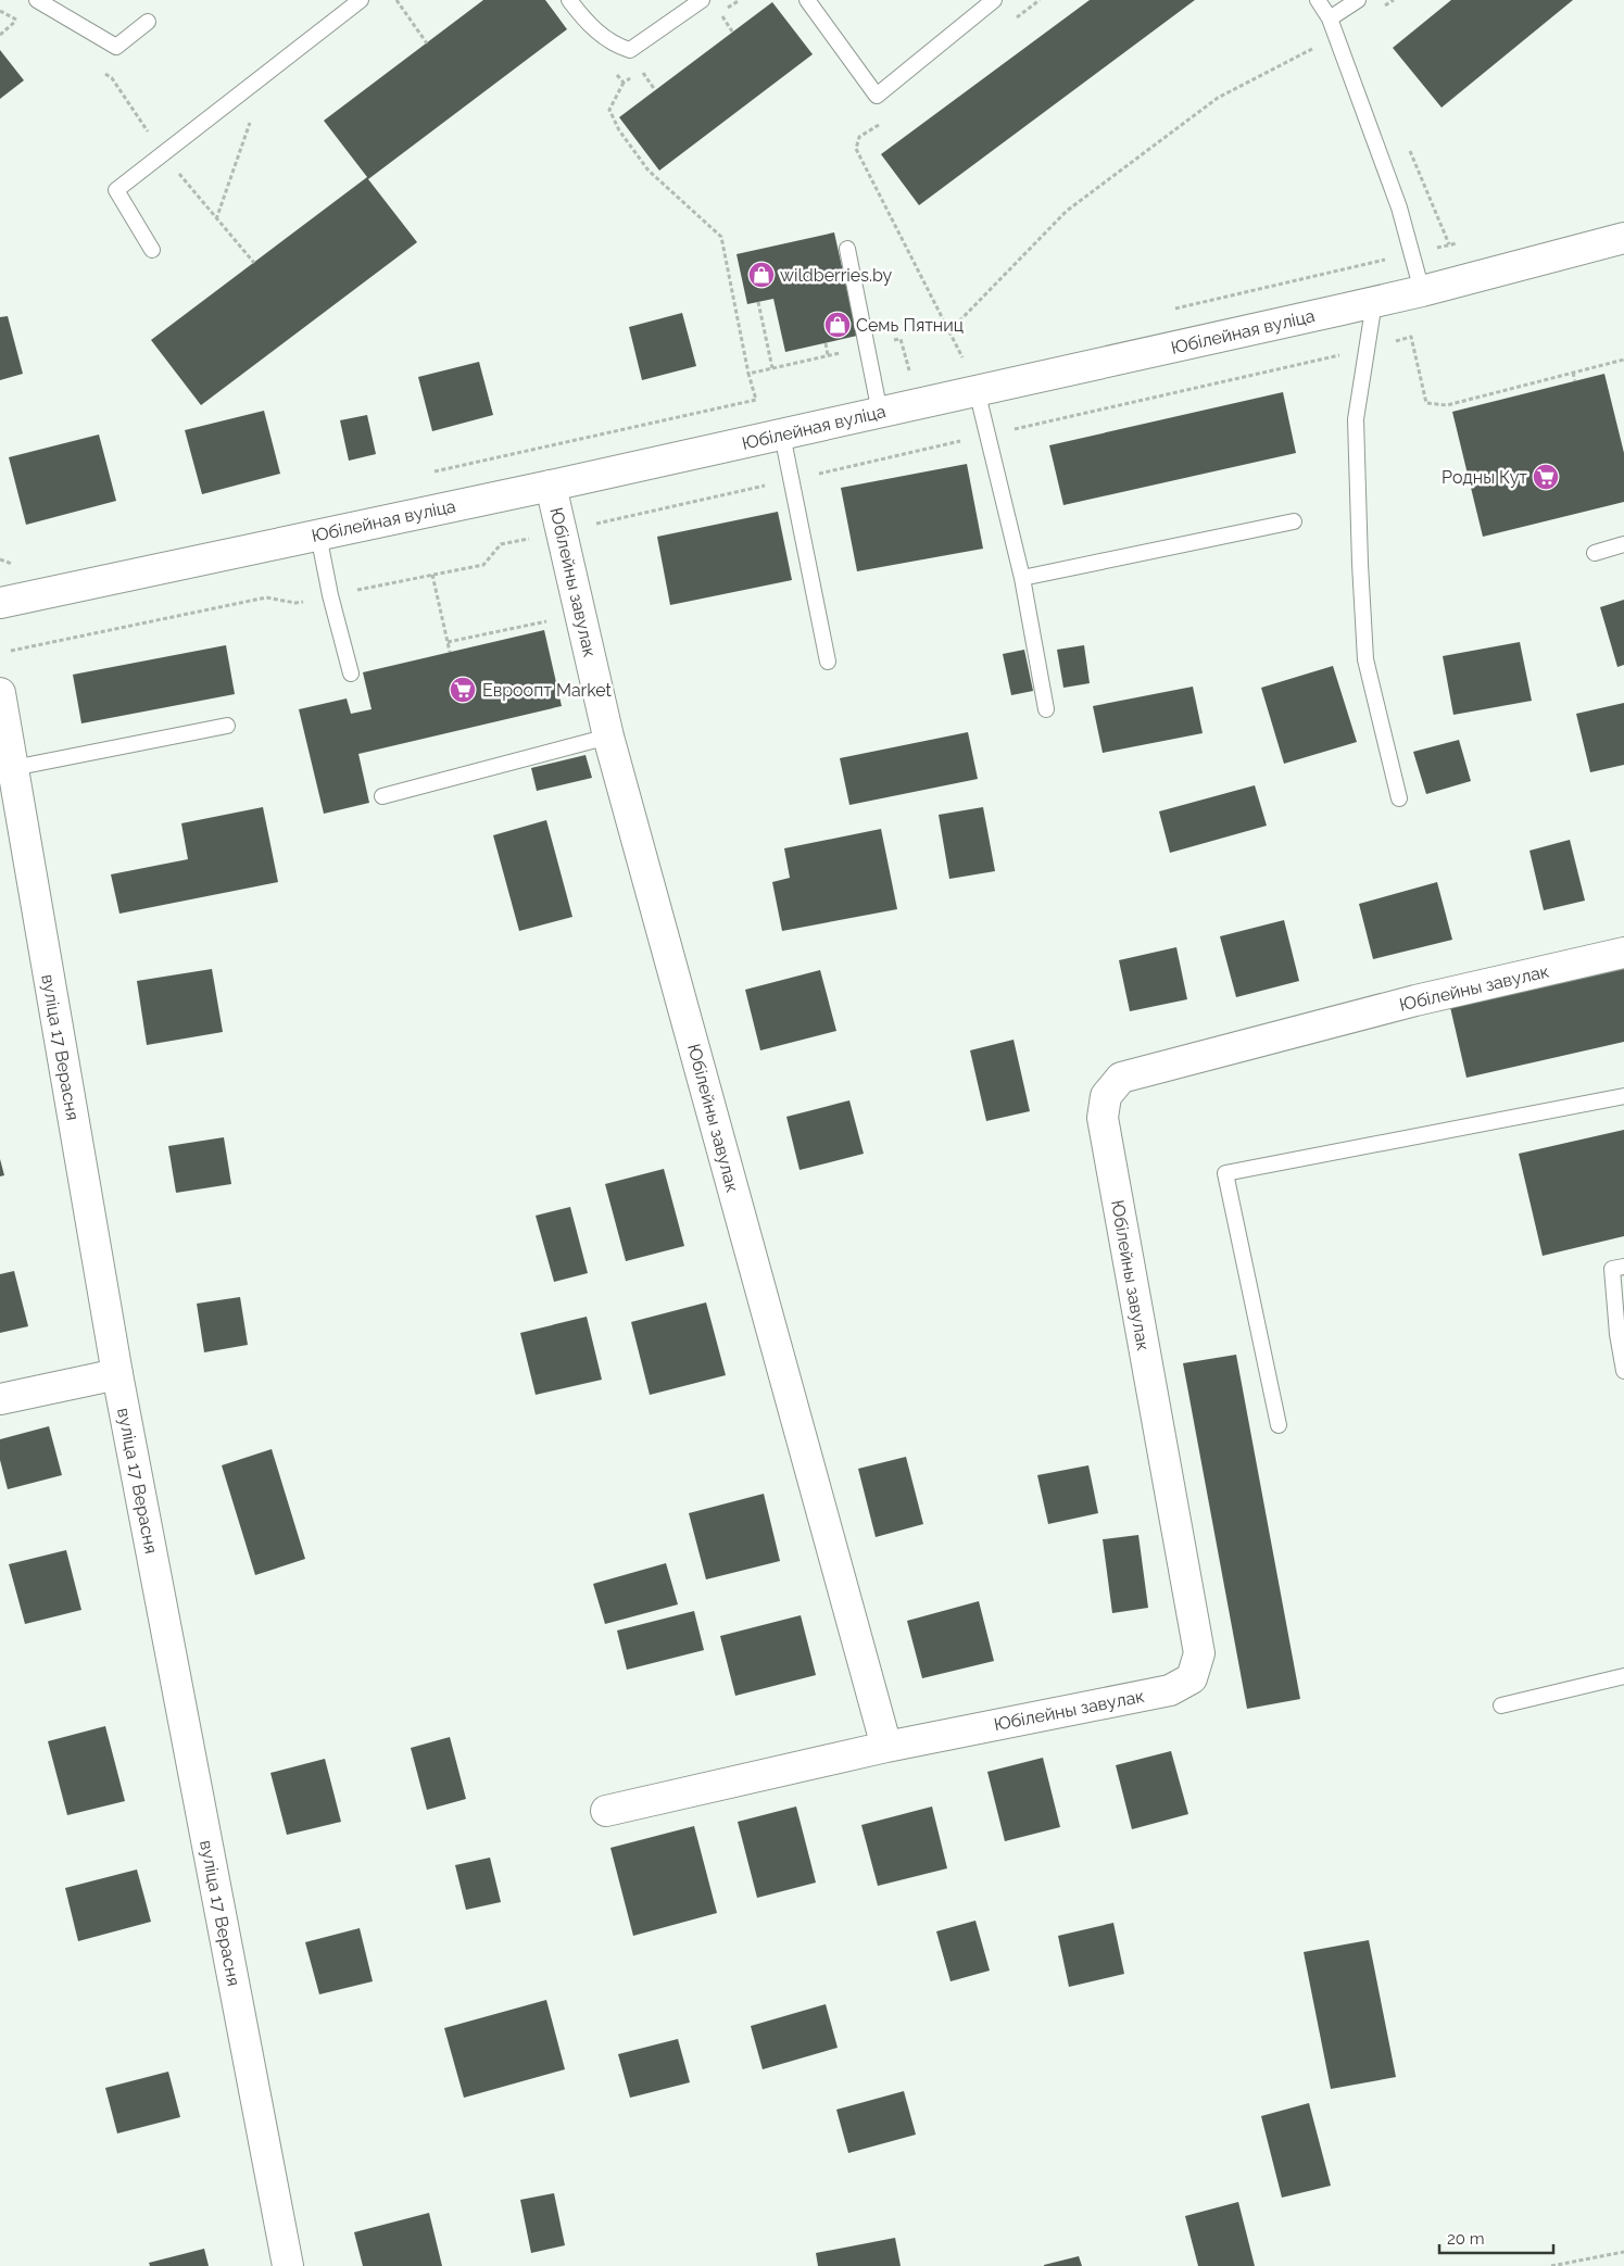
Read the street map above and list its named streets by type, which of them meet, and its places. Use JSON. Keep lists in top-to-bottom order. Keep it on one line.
{"streets":{"street":["Юбілейная вуліца","Юбілейны завулак","вуліца 17 Верасня"]},"crossings":[["Юбілейная вуліца","Юбілейны завулак"]],"places":{"shop":["wildberries.by","Семь Пятниц"],"supermarket":["Родны Кут","Евроопт Market"]},"scale_bar":"20 m"}
